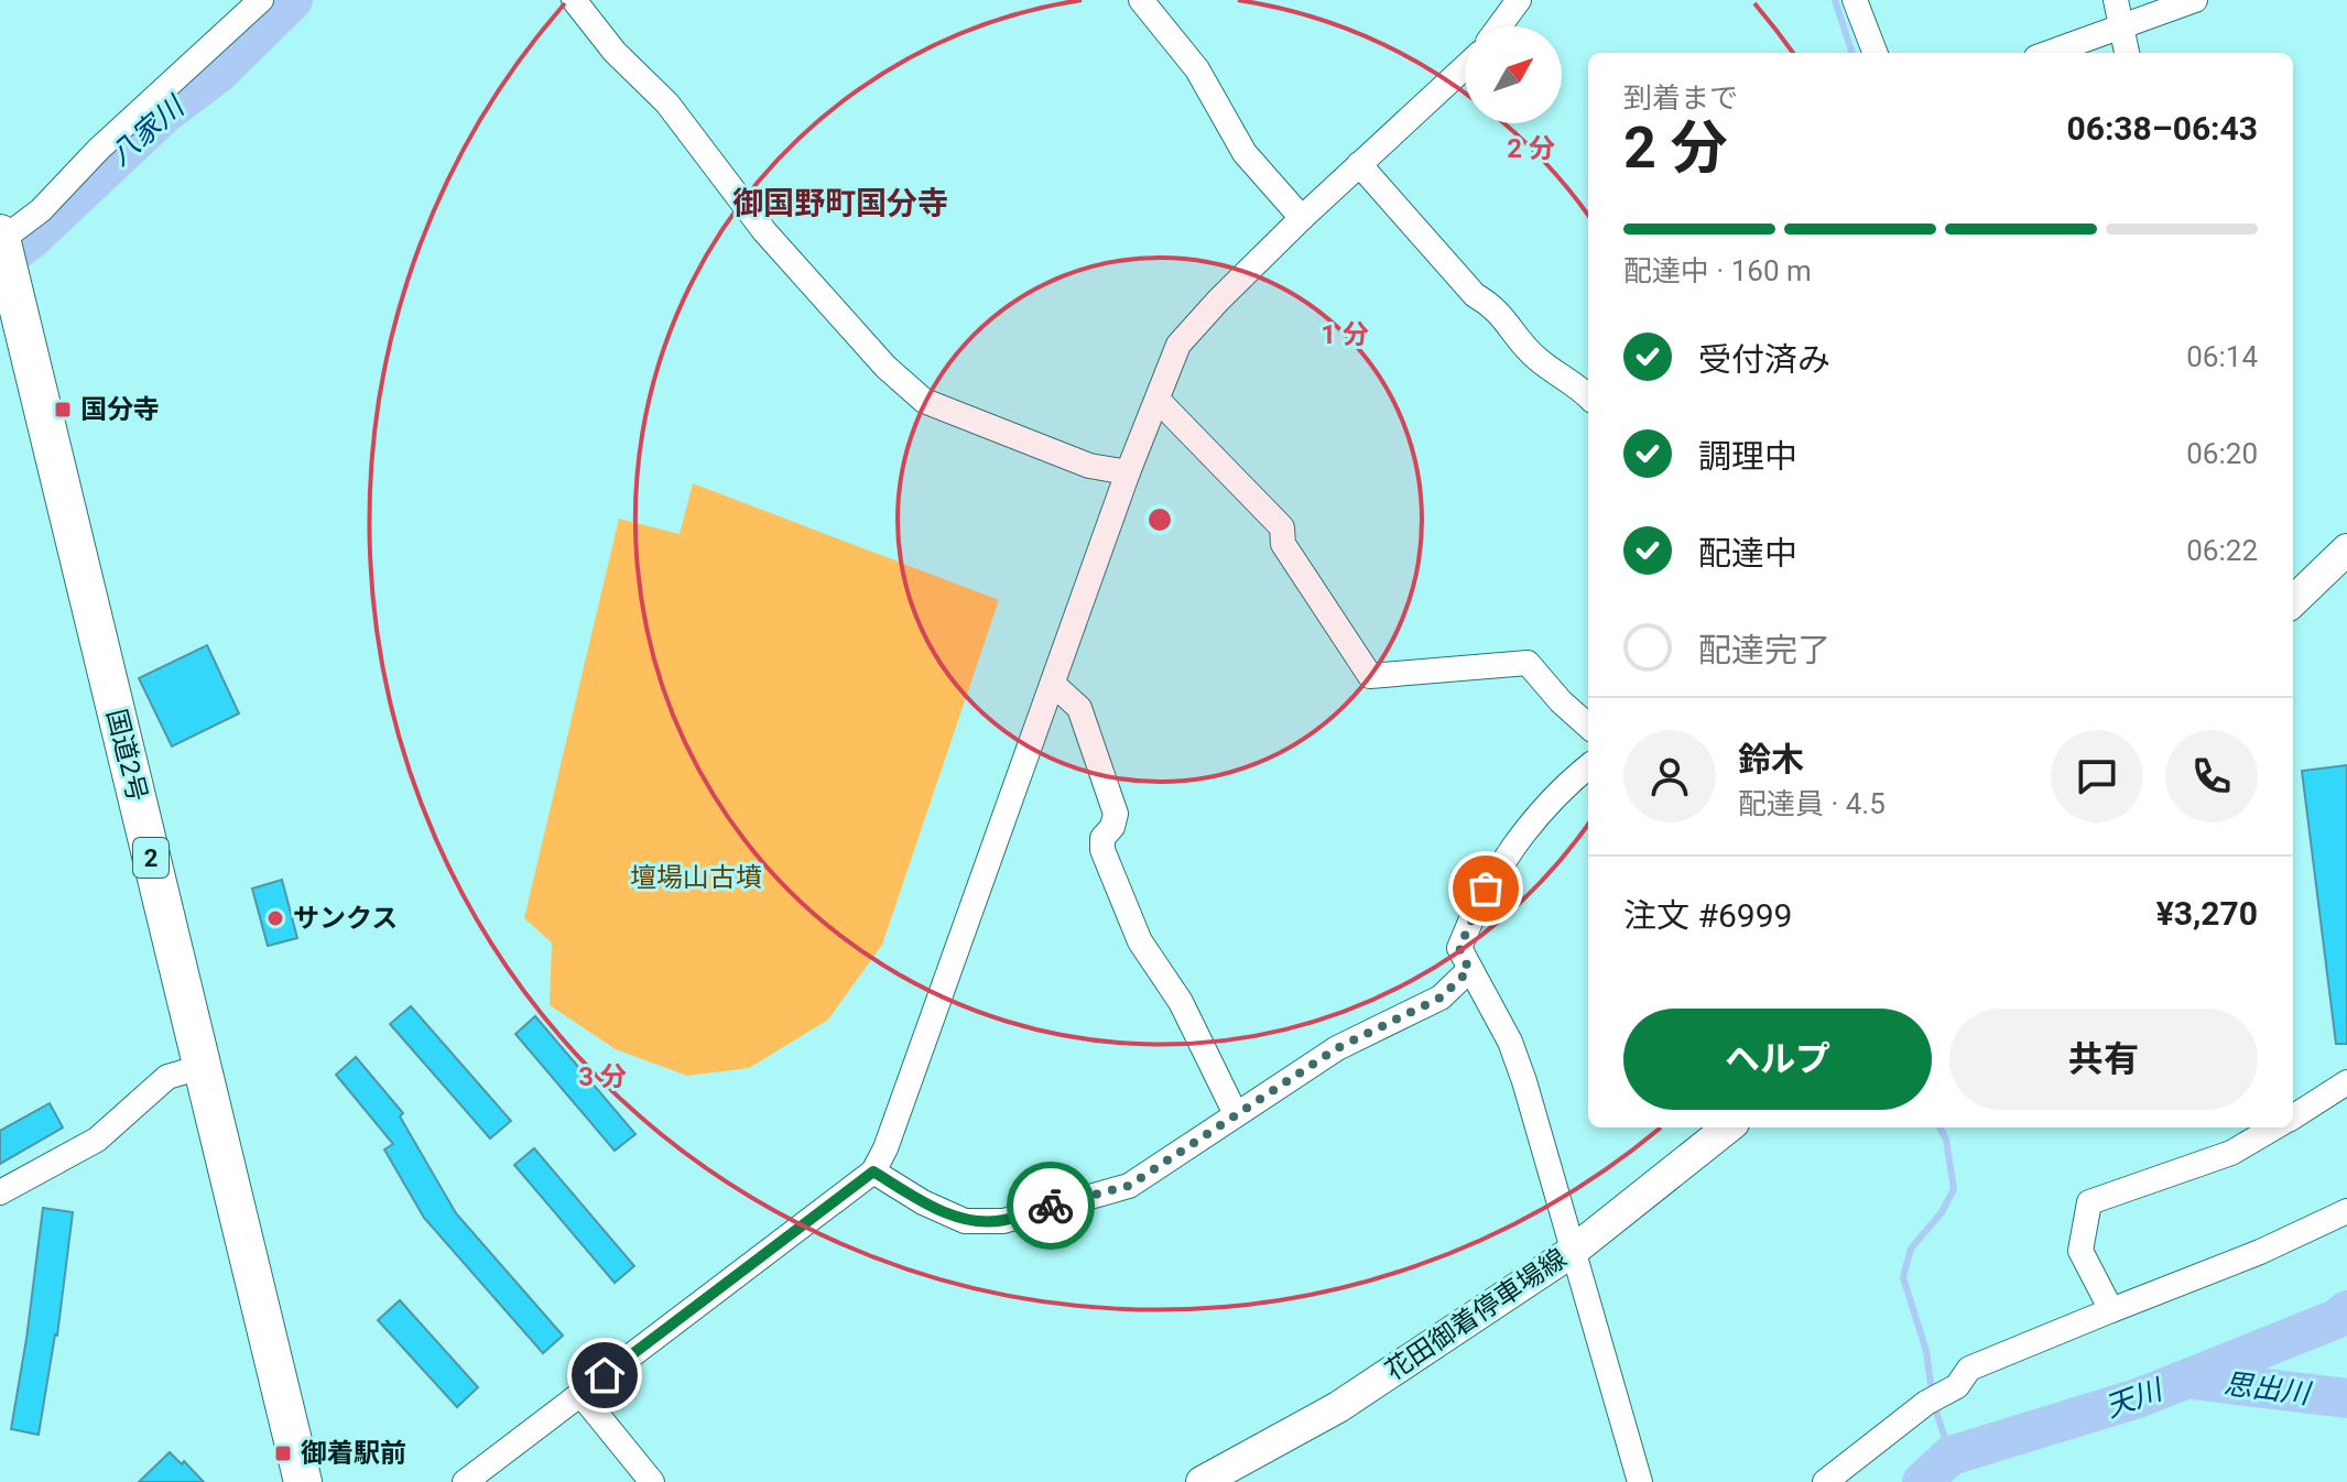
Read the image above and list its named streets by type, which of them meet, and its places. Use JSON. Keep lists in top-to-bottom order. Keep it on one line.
{"streets":{"highway":["国道2号","2"],"main road":["花田御着停車場線"]},"districts":["御国野町国分寺"],"water":["八家川","思出川","天川"],"parks":["壇場山古墳"],"places":{"transit":["国分寺","御着駅前"],"other":["サンクス"]},"north":"top right","page":{"heading":["2 分","到着まで","06:38–06:43"],"panel":["鈴木","配達員 · 4.5","注文 #6999","¥3,270"],"bar":"配達中 · 160 m","list":[["受付済み","06:14"],["調理中","06:20"],["配達中","06:22"],"配達完了"],"buttons":["ヘルプ","共有"]},"rings":["2 分","1 分","3 分"]}
